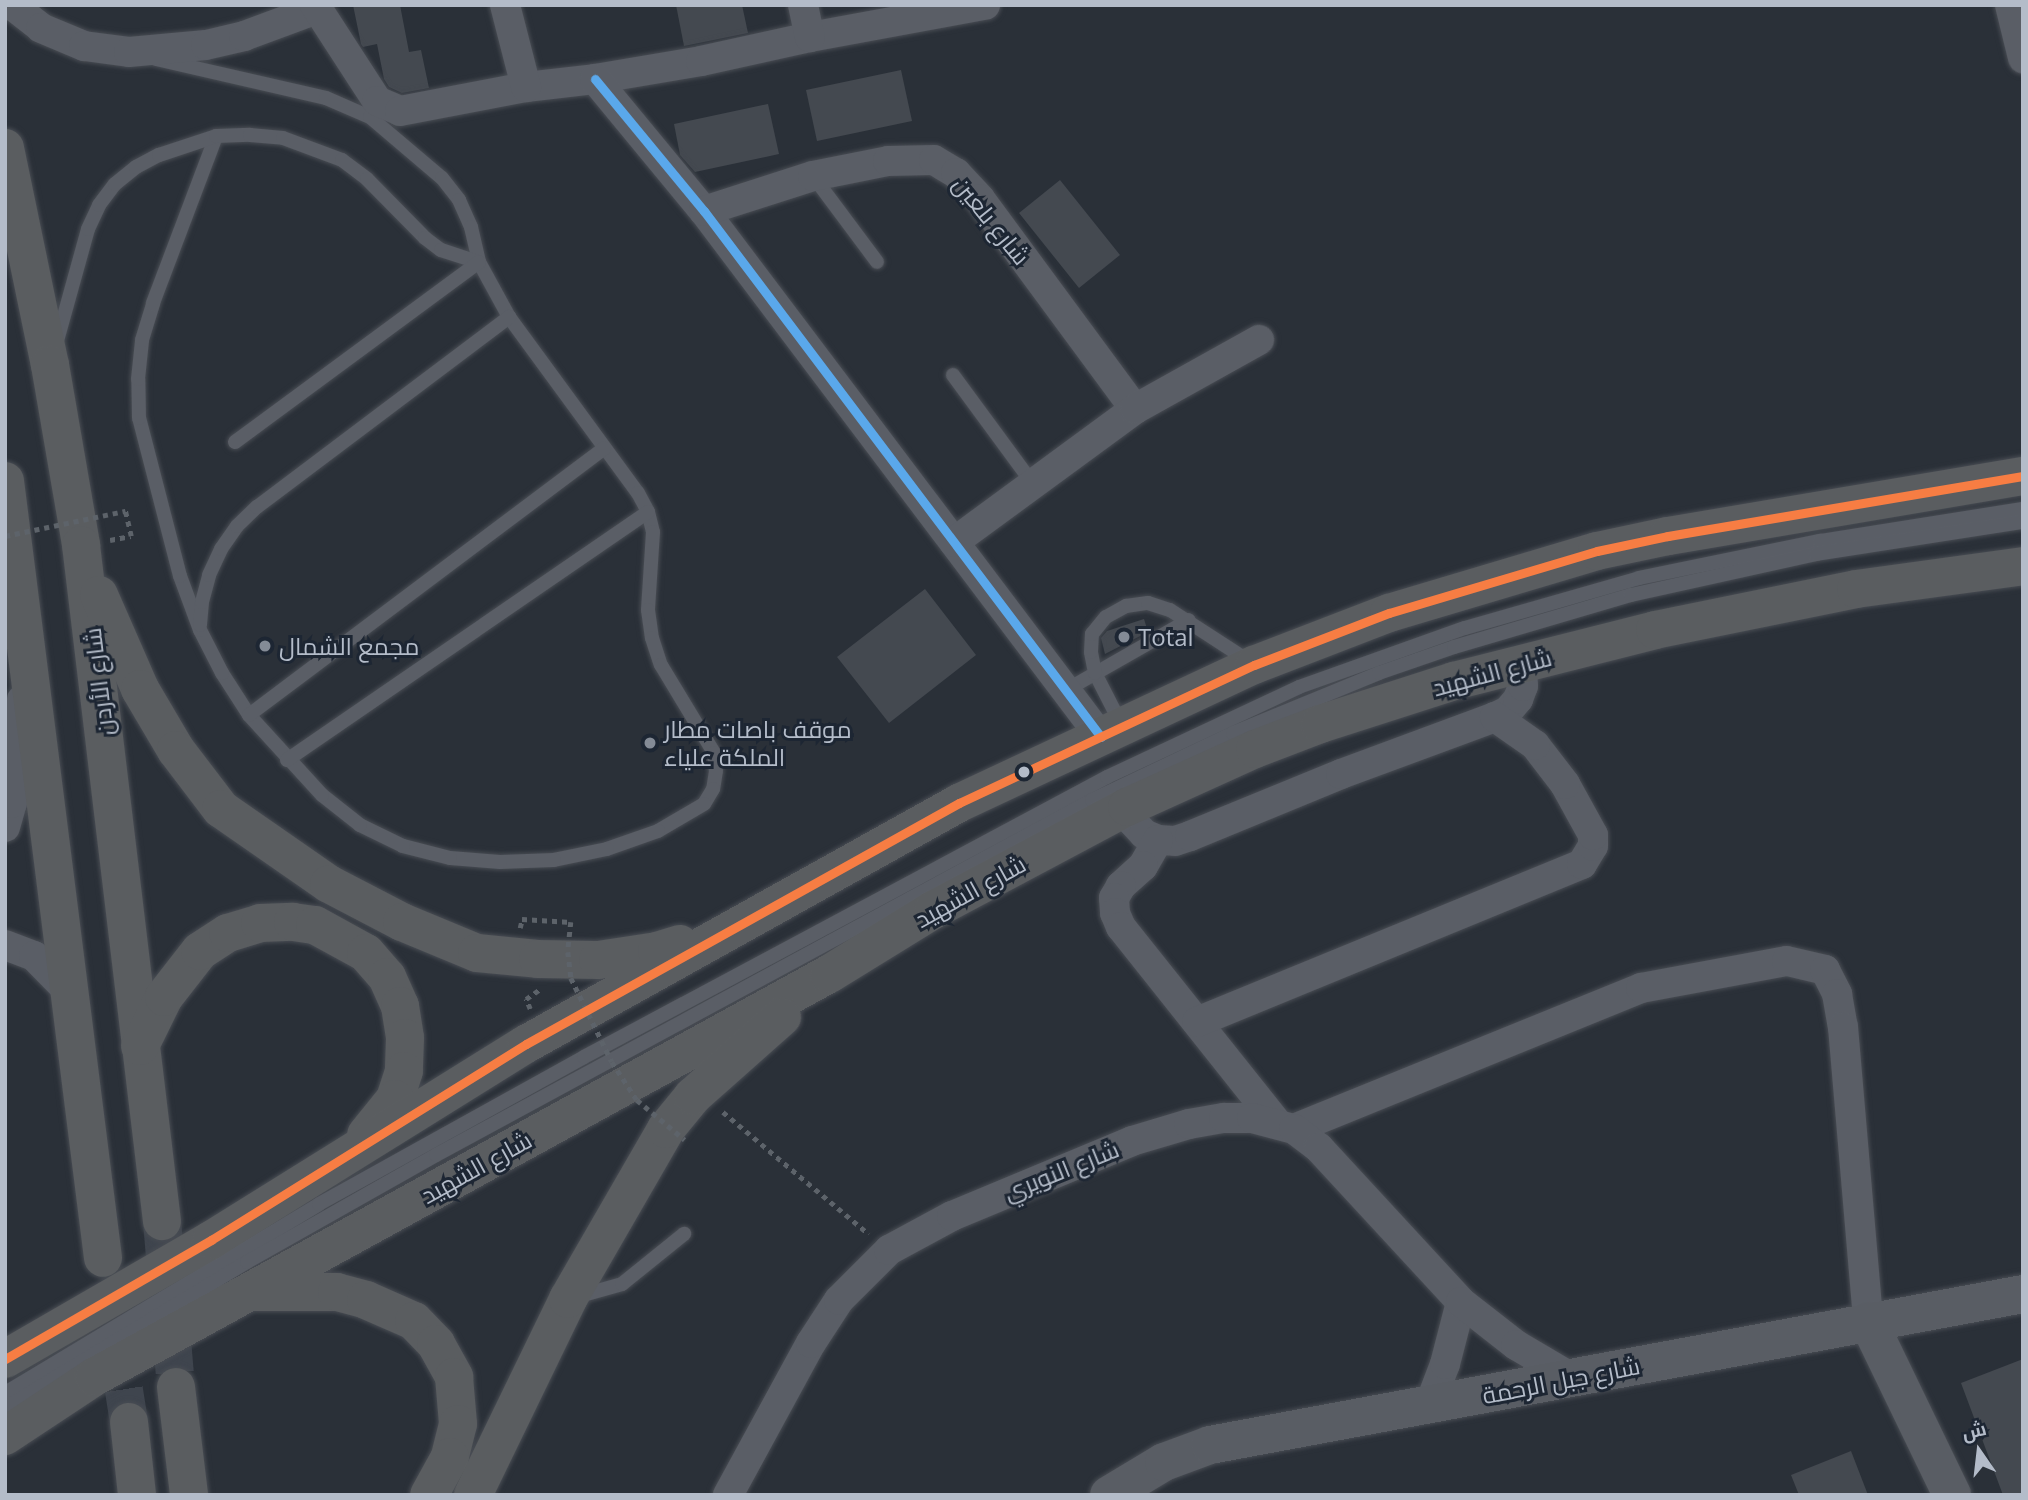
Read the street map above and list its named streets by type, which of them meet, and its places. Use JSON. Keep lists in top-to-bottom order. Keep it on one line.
{"streets":{"highway":["شارع الشهيد","شارع الأردن"],"street":["شارع بلعين","شارع النويري","شارع جبل الرحمة"]},"places":["Total","مجمع الشمال","موقف باصات مطار الملكة علياء"],"north":"top"}
